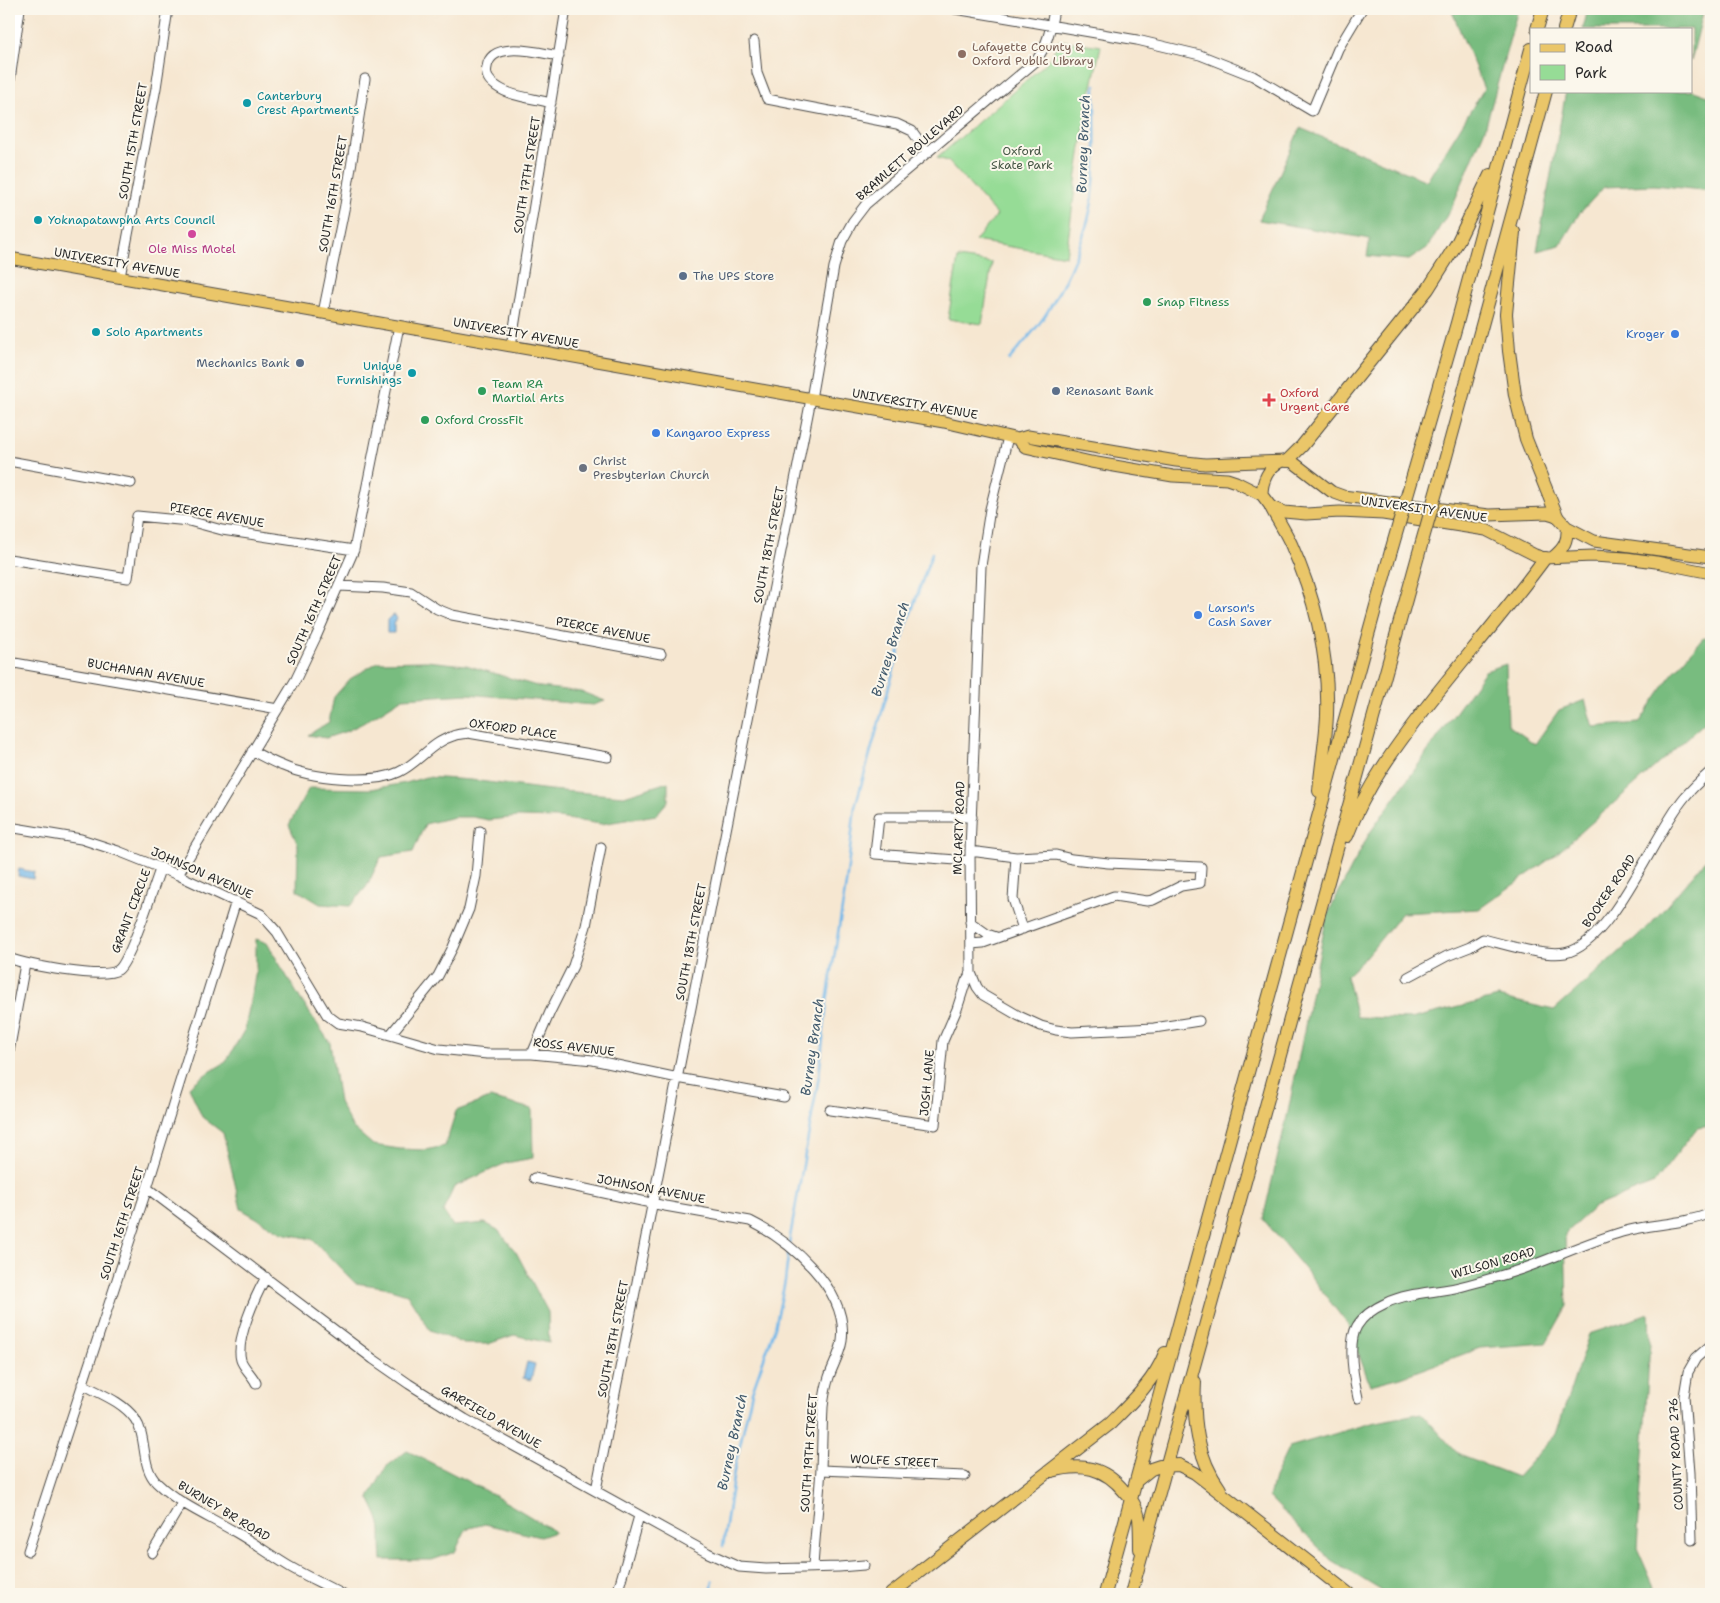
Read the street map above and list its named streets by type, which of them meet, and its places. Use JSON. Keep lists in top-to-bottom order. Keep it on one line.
{"streets":{"main road":["UNIVERSITY AVENUE"],"street":["SOUTH 15TH STREET","BRAMLETT BOULEVARD","SOUTH 17TH STREET","SOUTH 16TH STREET","PIERCE AVENUE","SOUTH 18TH STREET","BUCHANAN AVENUE","OXFORD PLACE","MCLARTY ROAD","JOHNSON AVENUE","BOOKER ROAD","GRANT CIRCLE","ROSS AVENUE","JOSH LANE","WILSON ROAD","GARFIELD AVENUE","SOUTH 19TH STREET","COUNTY ROAD 276","WOLFE STREET","BURNEY BR ROAD"]},"crossings":[["SOUTH 15TH STREET","UNIVERSITY AVENUE"],["BRAMLETT BOULEVARD","UNIVERSITY AVENUE"],["BRAMLETT BOULEVARD","SOUTH 18TH STREET"],["SOUTH 17TH STREET","UNIVERSITY AVENUE"],["SOUTH 16TH STREET","UNIVERSITY AVENUE"],["SOUTH 16TH STREET","PIERCE AVENUE"],["SOUTH 16TH STREET","BUCHANAN AVENUE"],["SOUTH 16TH STREET","OXFORD PLACE"],["SOUTH 16TH STREET","JOHNSON AVENUE"],["SOUTH 16TH STREET","GARFIELD AVENUE"],["SOUTH 16TH STREET","BURNEY BR ROAD"],["UNIVERSITY AVENUE","SOUTH 18TH STREET"],["UNIVERSITY AVENUE","MCLARTY ROAD"],["SOUTH 18TH STREET","JOHNSON AVENUE"],["SOUTH 18TH STREET","ROSS AVENUE"],["SOUTH 18TH STREET","GARFIELD AVENUE"],["MCLARTY ROAD","JOSH LANE"],["JOHNSON AVENUE","GRANT CIRCLE"],["JOHNSON AVENUE","ROSS AVENUE"],["JOHNSON AVENUE","SOUTH 19TH STREET"],["GARFIELD AVENUE","SOUTH 19TH STREET"],["SOUTH 19TH STREET","WOLFE STREET"]],"water":["Burney Branch"],"parks":["Oxford Skate Park"],"places":{"other":["Lafayette County & Oxford Public Library","Canterbury Crest Apartments","Yoknapatawpha Arts Council","Ole Miss Motel","The UPS Store","Snap Fitness","Solo Apartments","Kroger","Mechanics Bank","Unique Furnishings","Team RA Martial Arts","Renasant Bank","Oxford CrossFit","Kangaroo Express","Christ Presbyterian Church","Larson's Cash Saver"],"health":["Oxford Urgent Care"]},"legend":["Road","Park"]}
